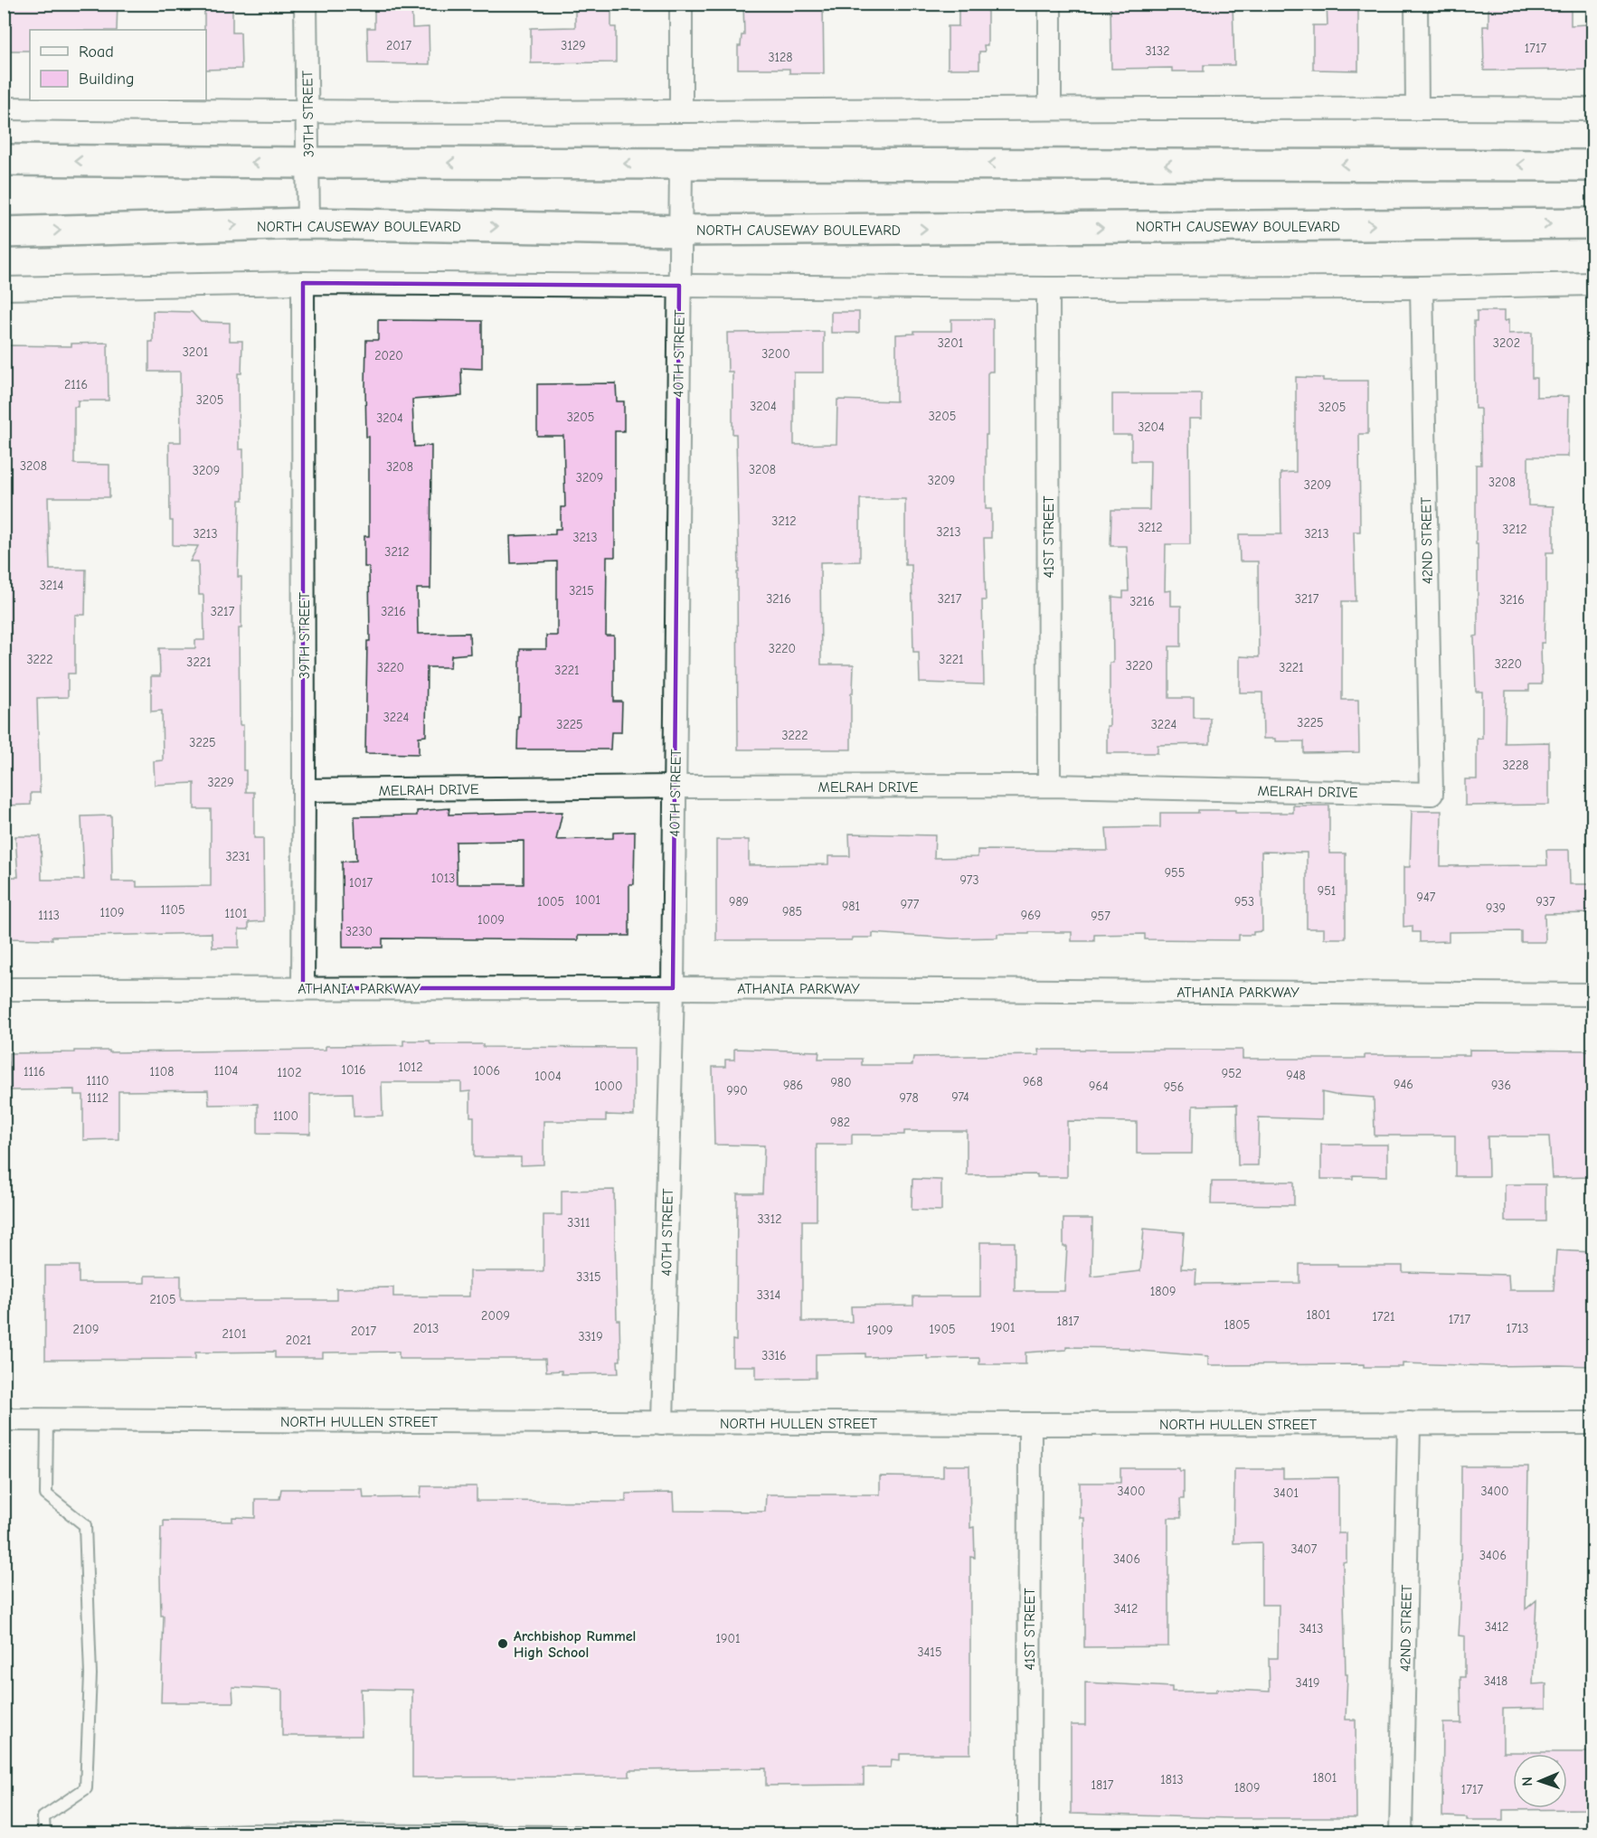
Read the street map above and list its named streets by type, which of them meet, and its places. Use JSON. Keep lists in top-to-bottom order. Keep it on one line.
{"streets":{"highway":["NORTH CAUSEWAY BOULEVARD"],"street":["39TH STREET","40TH STREET","41ST STREET","42ND STREET","MELRAH DRIVE","ATHANIA PARKWAY","NORTH HULLEN STREET"]},"crossings":[["39TH STREET","NORTH CAUSEWAY BOULEVARD"],["39TH STREET","MELRAH DRIVE"],["39TH STREET","ATHANIA PARKWAY"],["NORTH CAUSEWAY BOULEVARD","40TH STREET"],["40TH STREET","MELRAH DRIVE"],["40TH STREET","ATHANIA PARKWAY"],["40TH STREET","NORTH HULLEN STREET"],["41ST STREET","MELRAH DRIVE"],["41ST STREET","NORTH HULLEN STREET"],["42ND STREET","MELRAH DRIVE"],["42ND STREET","NORTH HULLEN STREET"]],"places":["Archbishop Rummel High School"],"house_numbers":["2017","3129","1717","3132","3128","3201","3202","3201","3200","2020","2116","3205","3204","3205","3205","3205","3204","3204","3208","3208","3208","3209","3209","3209","3208","3209","3212","3212","3212","3213","3213","3213","3213","3212","3214","3215","3216","3217","3217","3216","3216","3217","3216","3220","3222","3221","3221","3220","3220","3220","3221","3221","3224","3225","3225","3224","3222","3225","3228","3229","3231","955","1013","973","1017","951","947","1001","1005","989","953","937","977","981","939","1105","985","1109","1101","1113","969","957","1009","3230","1012","1016","1104","1006","1116","1108","1102","952","948","1004","1110","968","980","946","986","936","1000","964","956","990","974","1112","978","1100","982","3312","3311","3315","1809","3314","2105","1801","2009","1721","1717","1817","1805","1901","2013","1713","2109","1905","1909","2017","2101","3319","2021","3316","3400","3400","3401","3407","3406","3406","3412","3412","3413","1901","3415","3418","3419","1801","1813","1817","1809","1717"],"legend":["Road","Building"],"north":"left"}
